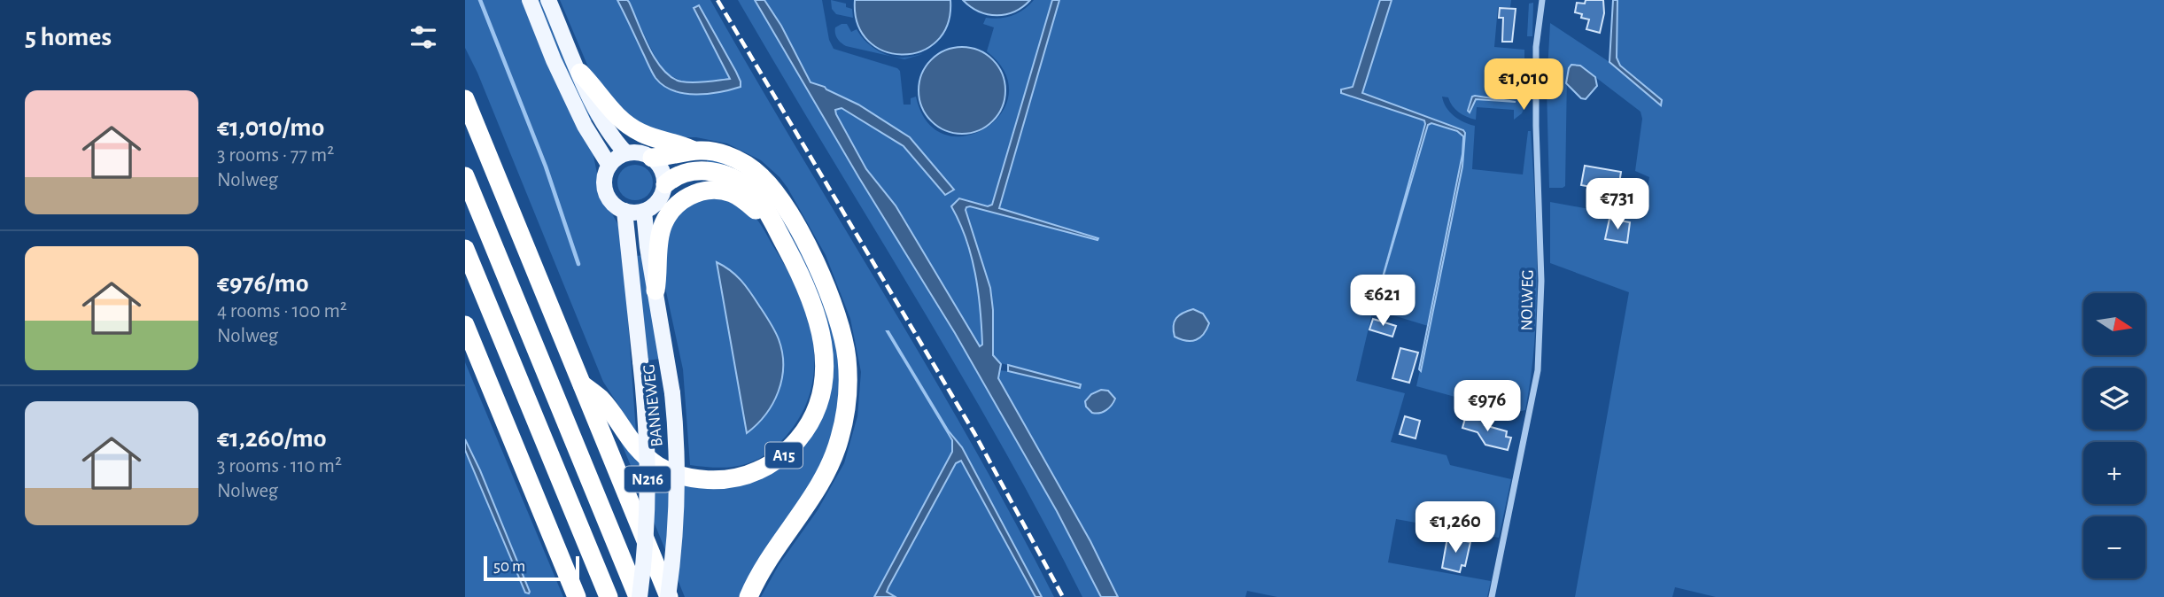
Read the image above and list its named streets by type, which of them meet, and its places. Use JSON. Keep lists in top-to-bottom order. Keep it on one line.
{"streets":{"highway":["A15"],"main road":["BANNEWEG","N216"],"street":["NOLWEG"]},"crossings":[["BANNEWEG","A15"]],"scale_bar":"50 m","north":"right","page":{"heading":"5 homes","price":["€1,010","€731","€621","€976","€1,260"],"list":[{"name":"€1,010/mo","note":"3 rooms · 77 m² · Nolweg"},{"name":"€976/mo","note":"4 rooms · 100 m² · Nolweg"},{"name":"€1,260/mo","note":"3 rooms · 110 m² · Nolweg"}],"map_buttons":["+","−"],"scale":"50 m"}}
